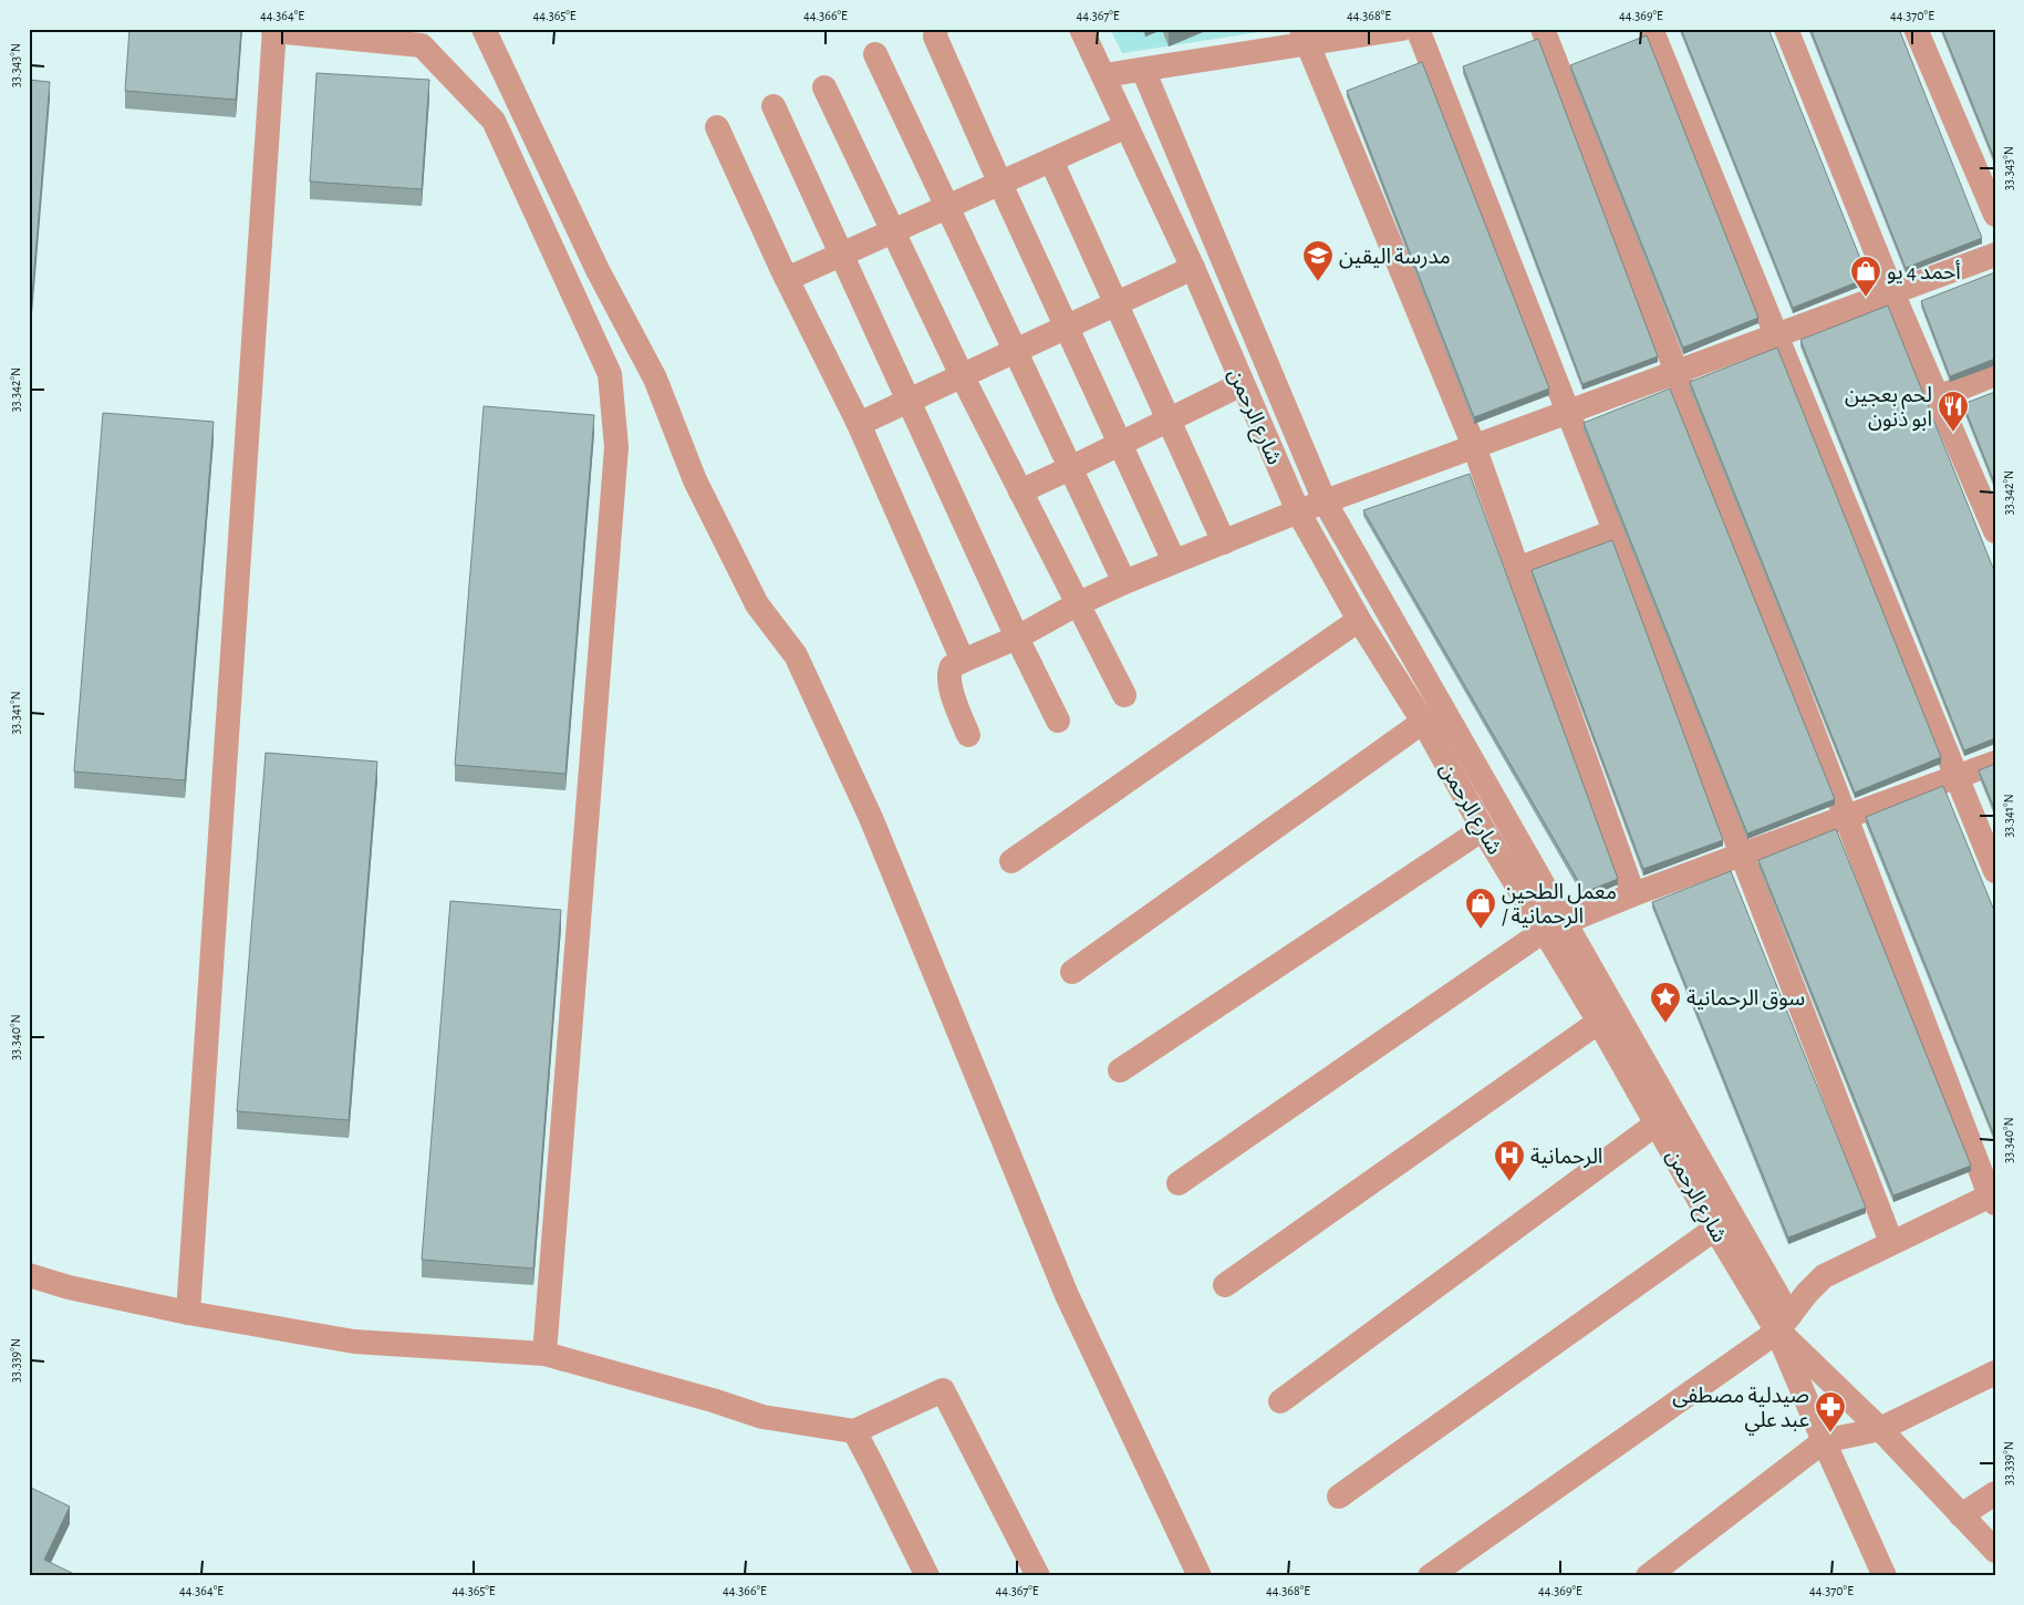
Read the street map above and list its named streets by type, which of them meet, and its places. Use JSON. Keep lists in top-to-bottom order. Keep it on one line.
{"streets":{"street":["شارع الرحمن"]},"places":{"school or university":["مدرسة اليقين"],"shop":["أحمد 4 يو","معمل الطحين / الرحمانية"],"restaurant":["لحم بعجين ابو ذنون"],"place":["سوق الرحمانية"],"hospital":["الرحمانية"],"pharmacy":["صيدلية مصطفى عبد علي"]},"coordinates":["44.364°E","44.365°E","44.366°E","44.367°E","44.368°E","44.369°E","44.370°E","33.343°N","33.342°N","33.341°N","33.340°N","33.339°N"]}
